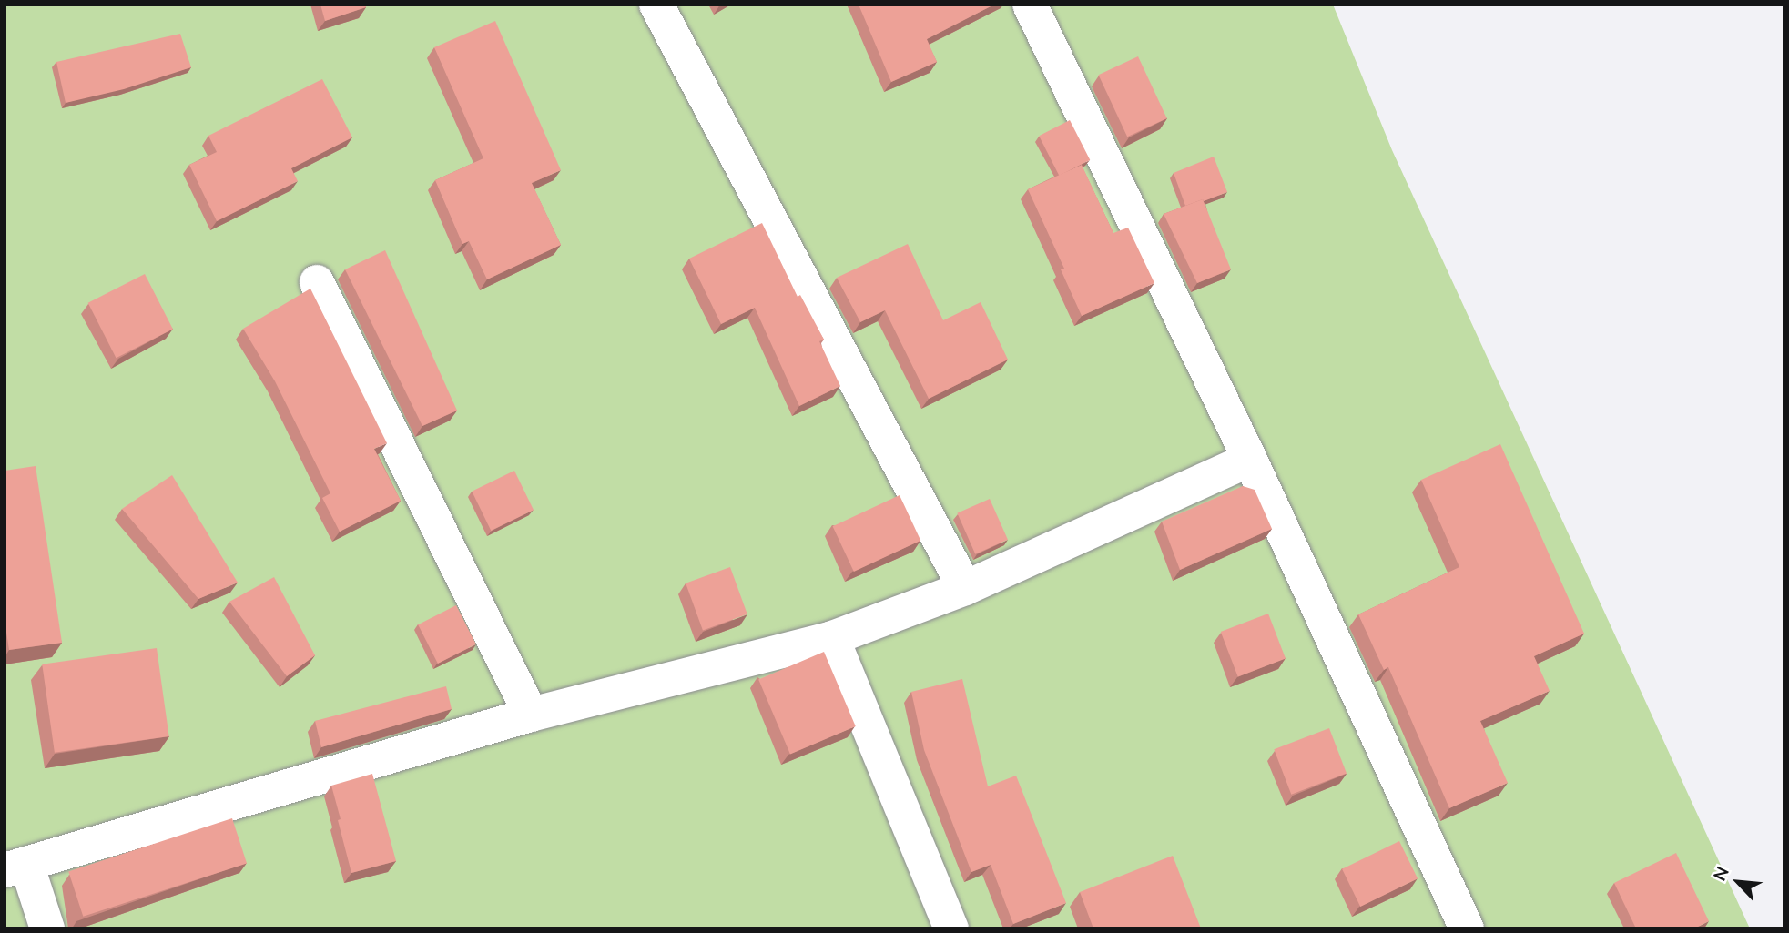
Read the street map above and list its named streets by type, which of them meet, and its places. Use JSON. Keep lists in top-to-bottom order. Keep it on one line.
{"north":"top left"}
